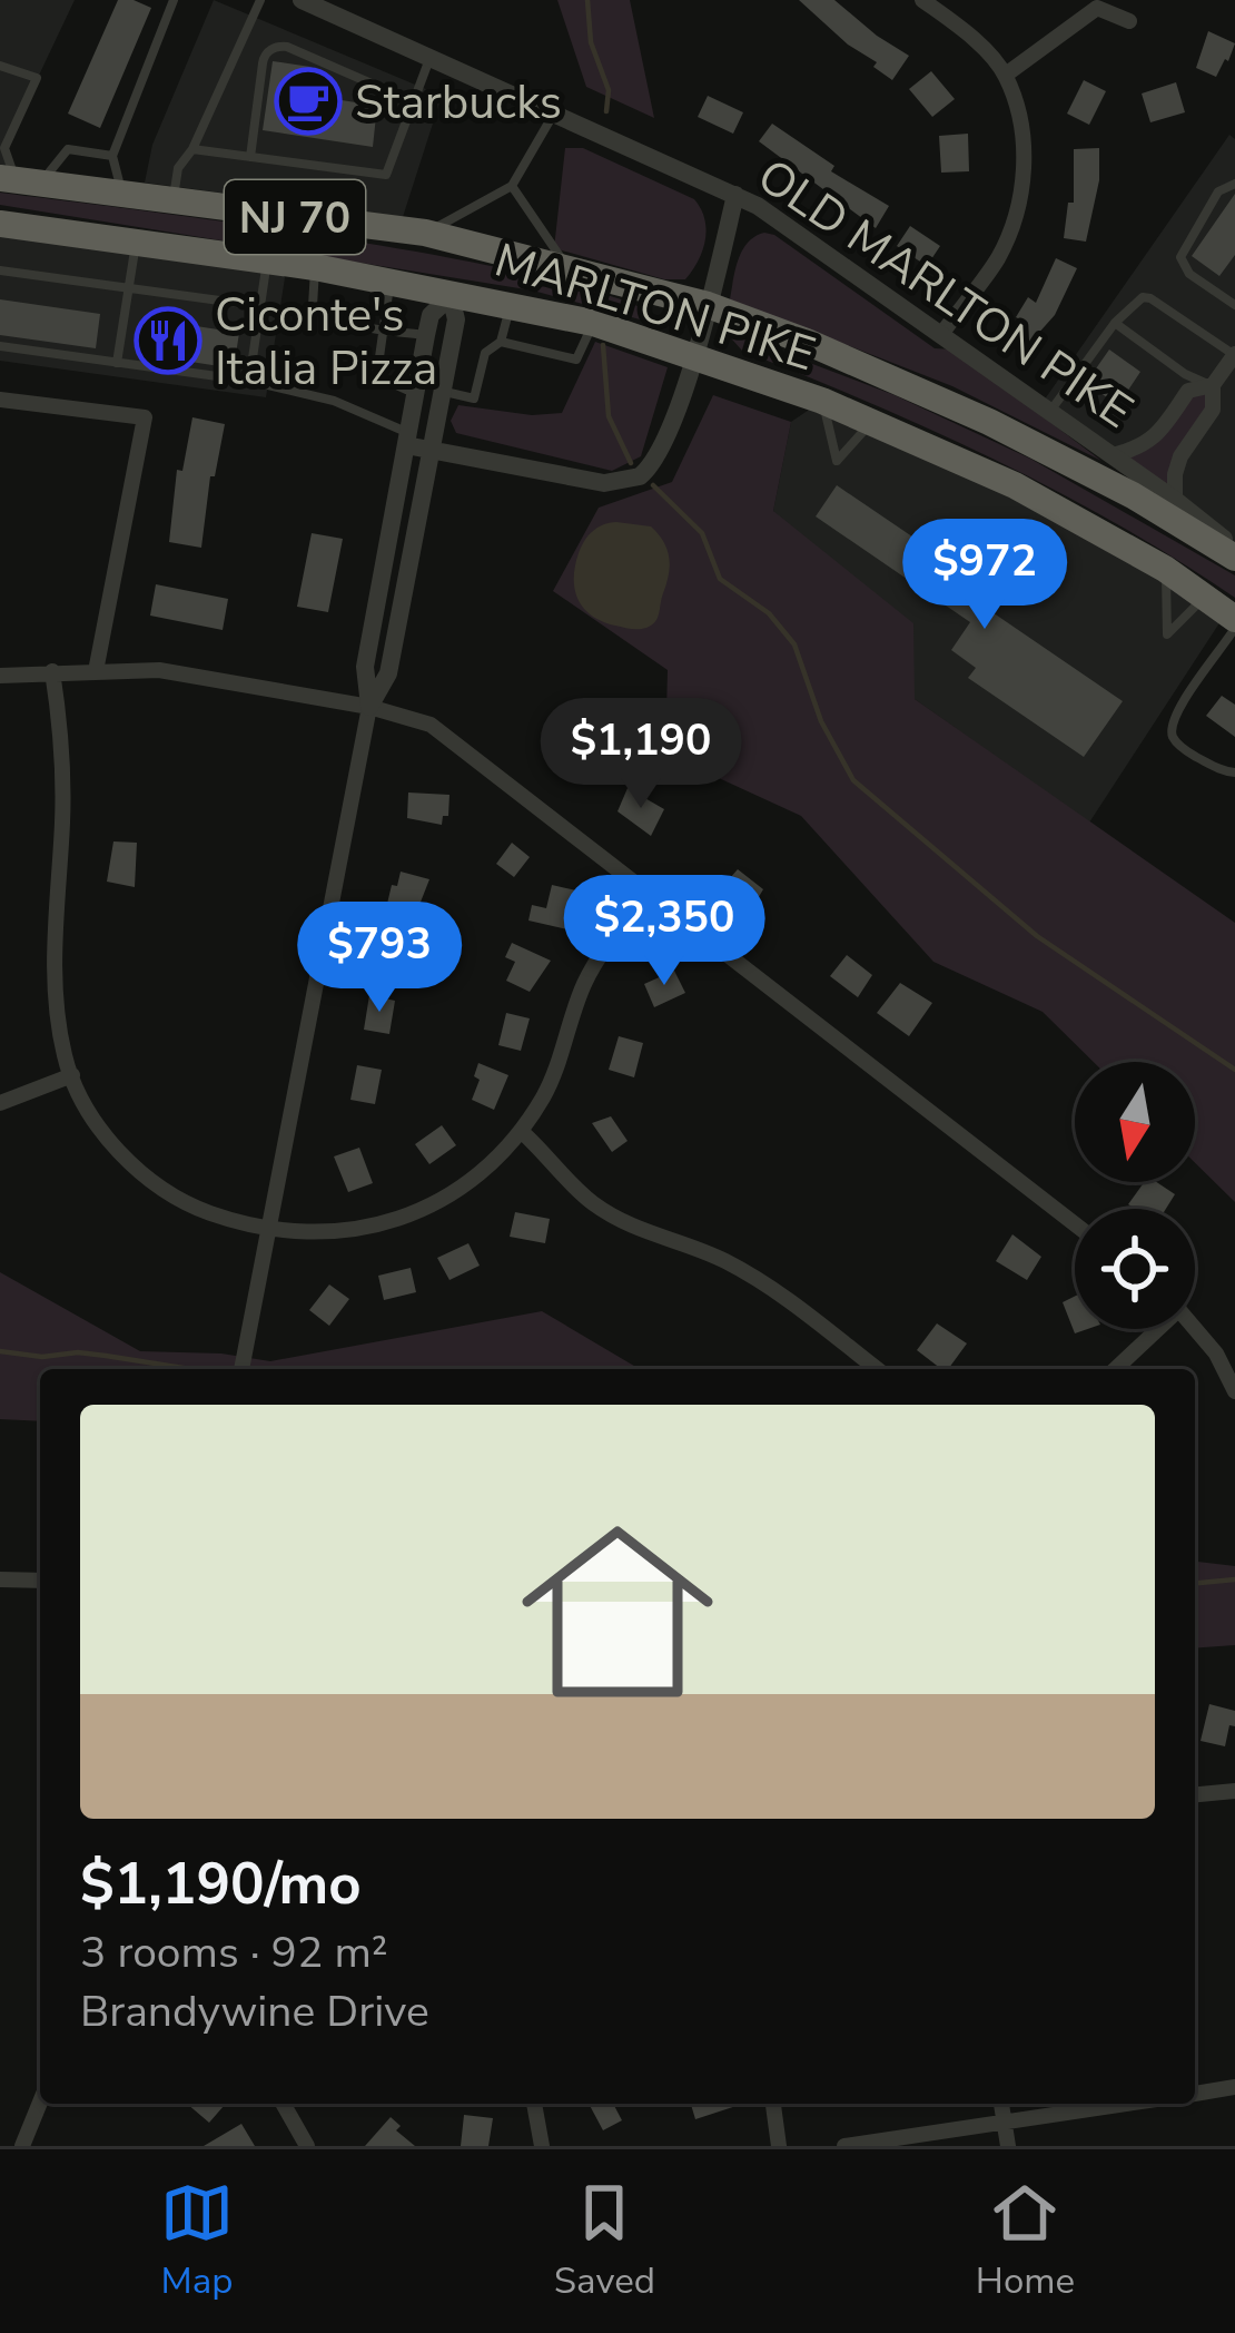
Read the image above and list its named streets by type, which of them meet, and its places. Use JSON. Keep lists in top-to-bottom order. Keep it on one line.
{"streets":{"highway":["NJ 70","MARLTON PIKE"],"street":["OLD MARLTON PIKE"]},"crossings":[["OLD MARLTON PIKE","MARLTON PIKE"]],"places":{"cafe":["Starbucks"],"restaurant":["Ciconte's Italia Pizza"]},"north":"bottom","page":{"price":["$972","$1,190","$2,350","$793"],"list":[{"name":"$1,190/mo","note":"3 rooms · 92 m² · Brandywine Drive"}],"tabs":["Map","Saved","Home"]}}
